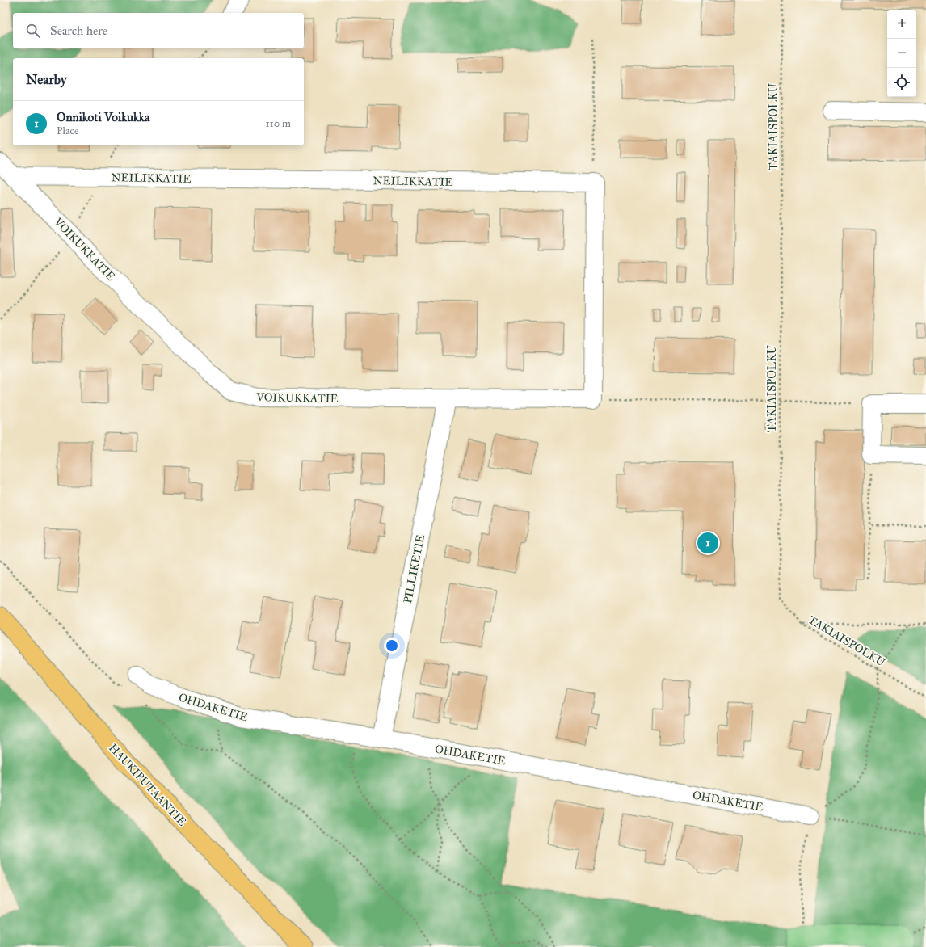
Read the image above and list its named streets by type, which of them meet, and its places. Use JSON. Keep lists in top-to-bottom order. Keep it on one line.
{"streets":{"main road":["HAUKIPUTAANTIE"],"street":["NEILIKKATIE","VOIKUKKATIE","PILLIKETIE","OHDAKETIE"],"path":["TAKIAISPOLKU"]},"crossings":[["NEILIKKATIE","VOIKUKKATIE"],["VOIKUKKATIE","PILLIKETIE"],["PILLIKETIE","OHDAKETIE"]],"page":{"map_buttons":["+","−"],"search":"Search here","heading":"Nearby","list":[{"mark":"1","name":"Onnikoti Voikukka","note":"Place","value":"110 m"}],"pins":"1"}}
